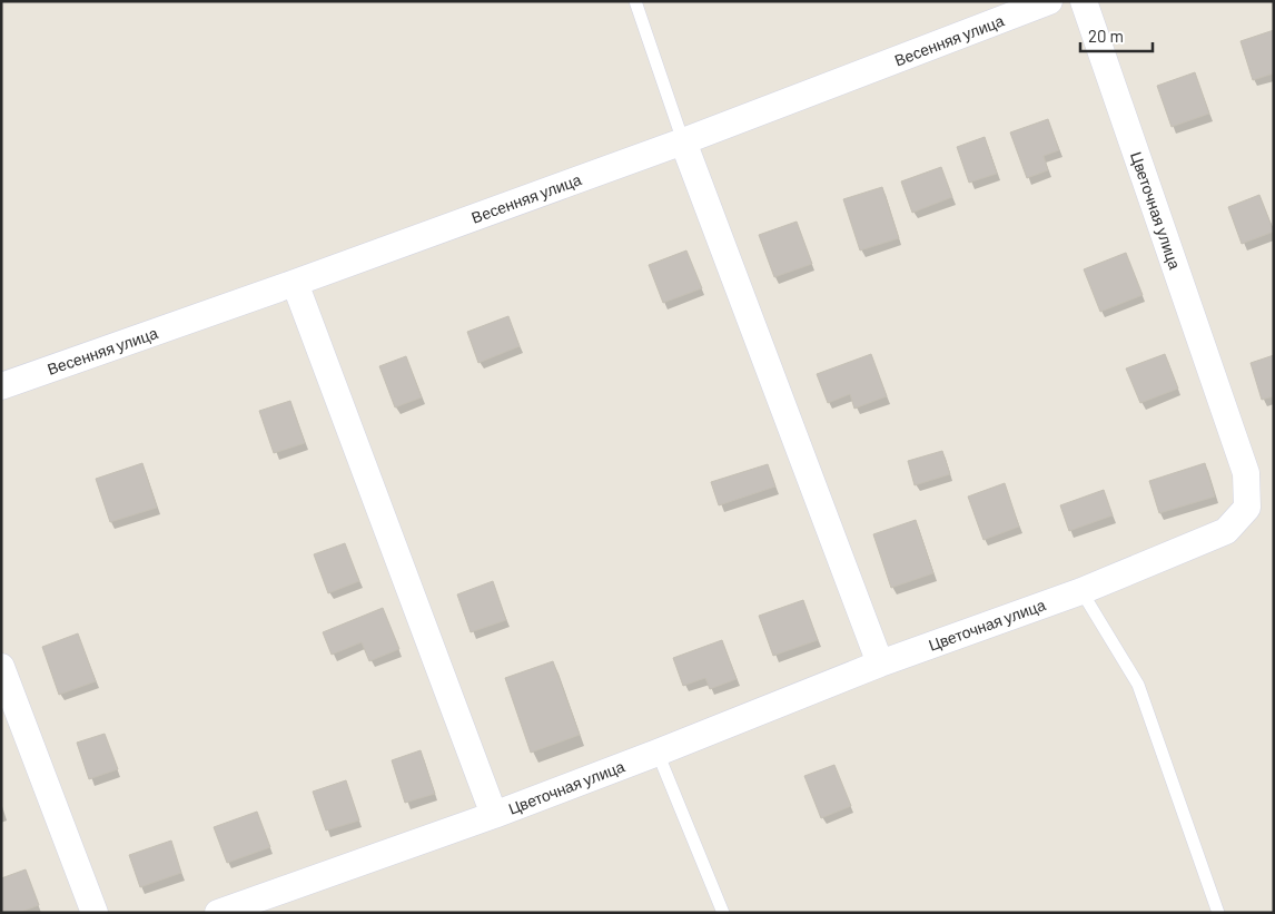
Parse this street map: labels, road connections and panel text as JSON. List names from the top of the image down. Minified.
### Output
{"streets":{"street":["Весенняя улица","Цветочная улица"]},"scale_bar":"20 m"}
